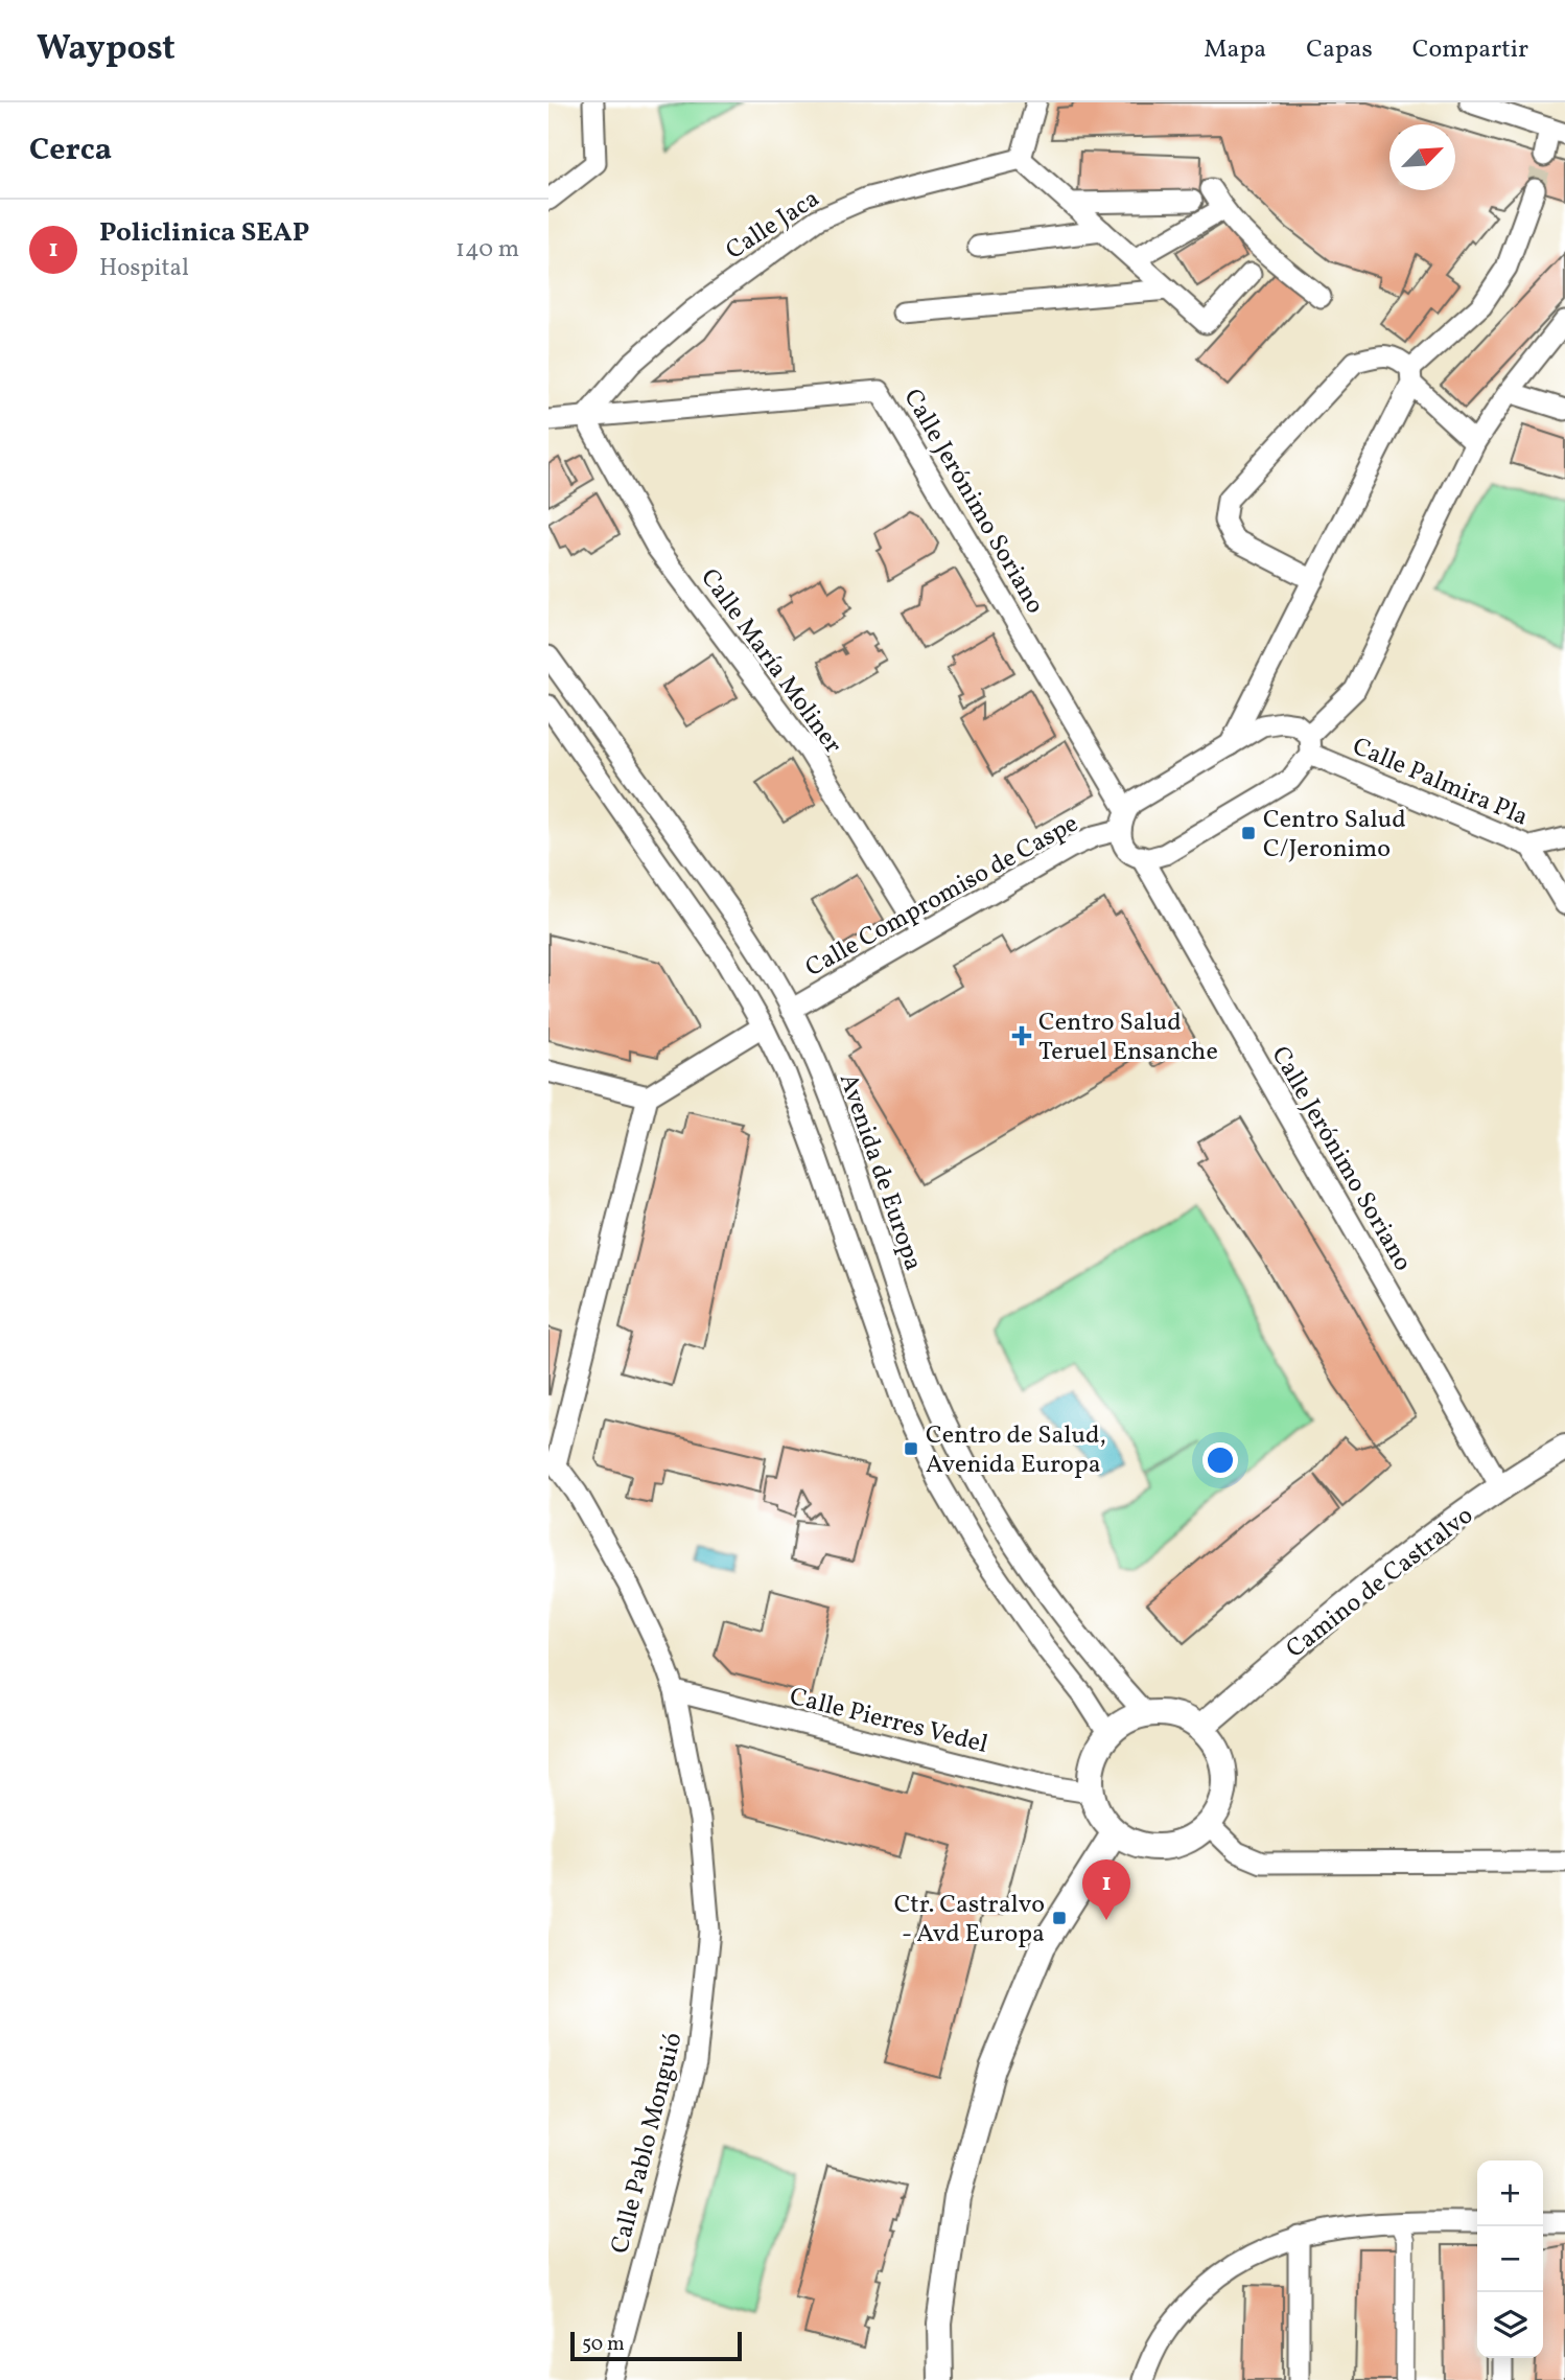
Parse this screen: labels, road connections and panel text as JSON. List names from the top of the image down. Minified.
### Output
{"streets":{"street":["Calle Jaca","Calle Jerónimo Soriano","Calle María Moliner","Calle Palmira Pla","Calle Compromiso de Caspe","Avenida de Europa","Camino de Castralvo","Calle Pierres Vedel","Calle Pablo Monguió"]},"crossings":[["Calle Jaca","Calle Jerónimo Soriano"],["Calle Jaca","Calle María Moliner"],["Calle Jerónimo Soriano","Calle María Moliner"],["Calle Jerónimo Soriano","Calle Palmira Pla"],["Calle Jerónimo Soriano","Calle Compromiso de Caspe"],["Calle Jerónimo Soriano","Camino de Castralvo"],["Calle María Moliner","Calle Compromiso de Caspe"],["Calle Compromiso de Caspe","Avenida de Europa"],["Avenida de Europa","Camino de Castralvo"],["Avenida de Europa","Calle Pierres Vedel"],["Camino de Castralvo","Calle Pierres Vedel"],["Calle Pierres Vedel","Calle Pablo Monguió"]],"places":{"transit":["Centro Salud C/Jeronimo","Centro de Salud, Avenida Europa","Ctr. Castralvo - Avd Europa"],"health":["Centro Salud Teruel Ensanche"]},"scale_bar":"50 m","north":"top right","page":{"header":"Waypost","nav":["Mapa","Capas","Compartir"],"heading":"Cerca","list":[{"mark":"1","name":"Policlinica SEAP","note":"Hospital","value":"140 m"}],"pins":"1","map_buttons":["+","−"],"scale":"50 m"}}
